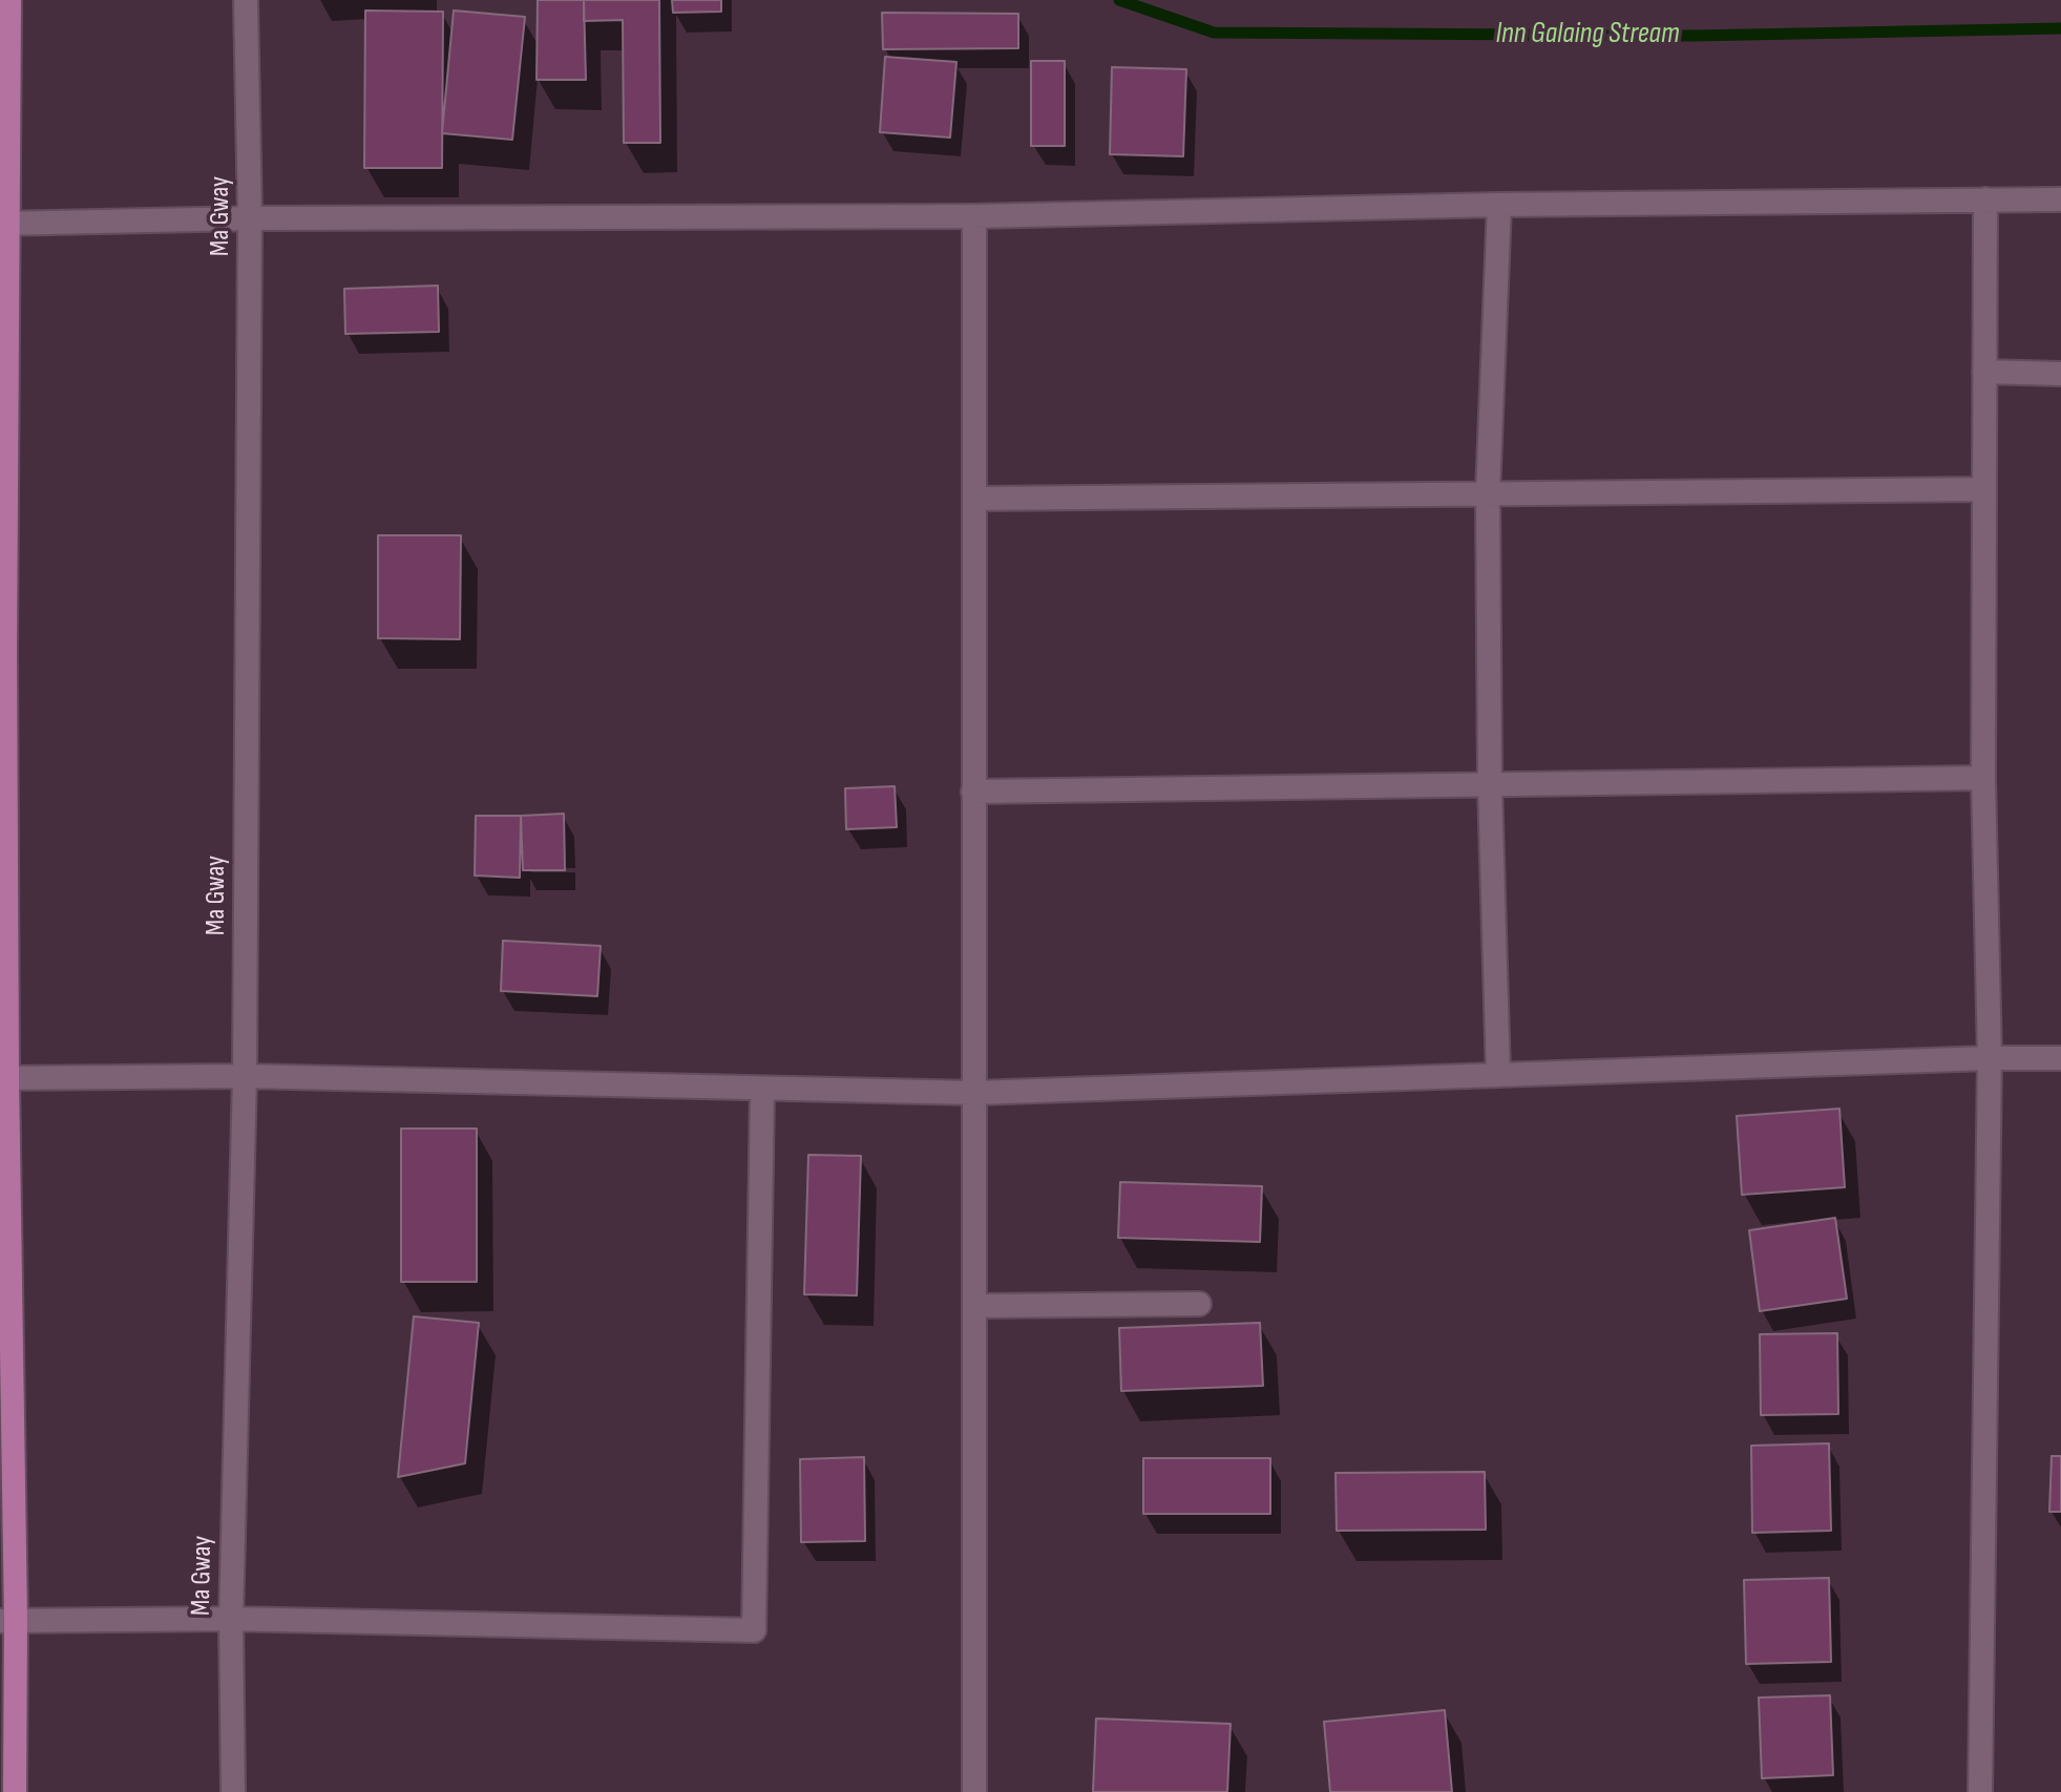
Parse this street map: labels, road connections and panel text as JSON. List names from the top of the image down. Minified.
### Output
{"streets":{"street":["Ma Gway"]},"water":["Inn Galaing Stream"]}
